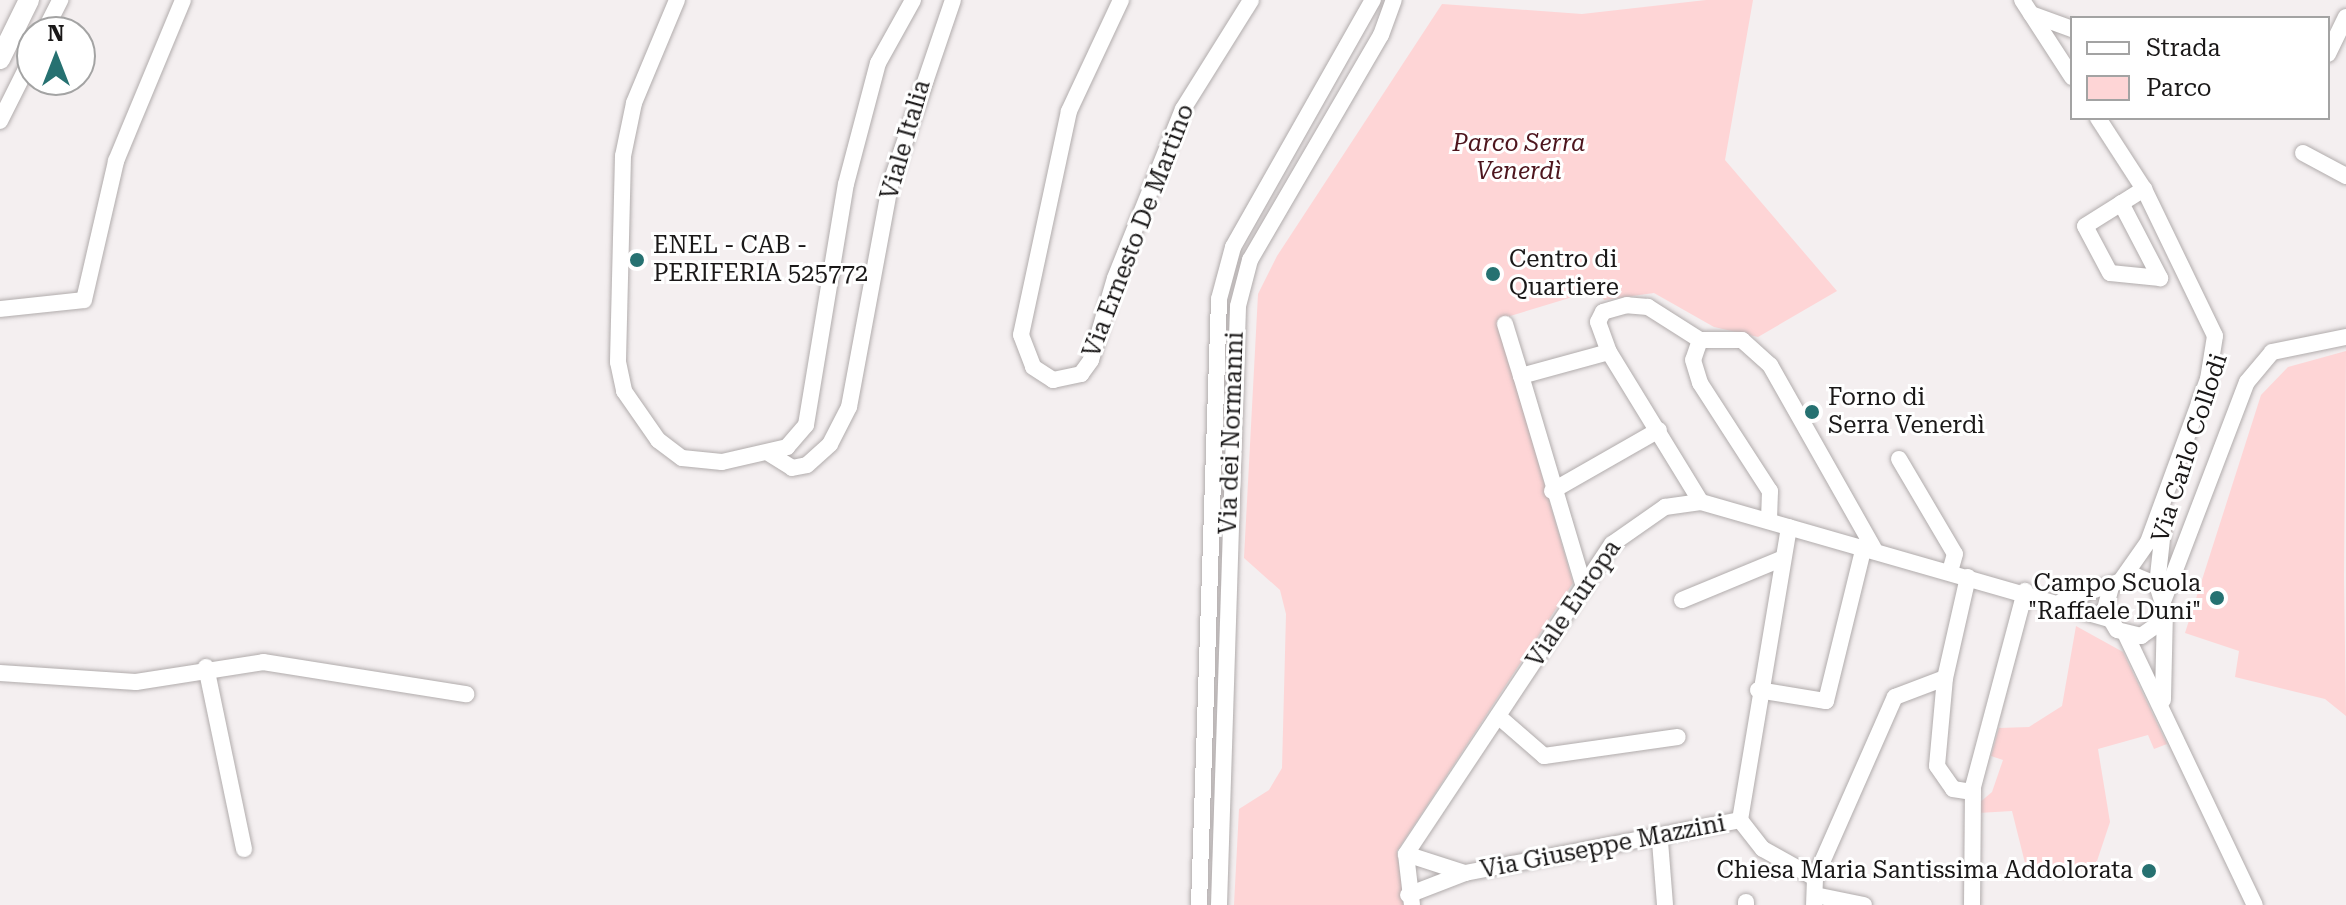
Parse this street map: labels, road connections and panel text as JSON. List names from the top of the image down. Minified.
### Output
{"streets":{"street":["Viale Italia","Via Ernesto De Martino","Via dei Normanni","Via Carlo Collodi","Viale Europa","Via Giuseppe Mazzini"]},"crossings":[["Via Carlo Collodi","Viale Europa"]],"parks":["Parco Serra Venerdì"],"places":["ENEL - CAB - PERIFERIA 525772","Centro di Quartiere","Forno di Serra Venerdì","Campo Scuola \"Raffaele Duni\"","Chiesa Maria Santissima Addolorata"],"legend":["Strada","Parco"],"north":"top"}
